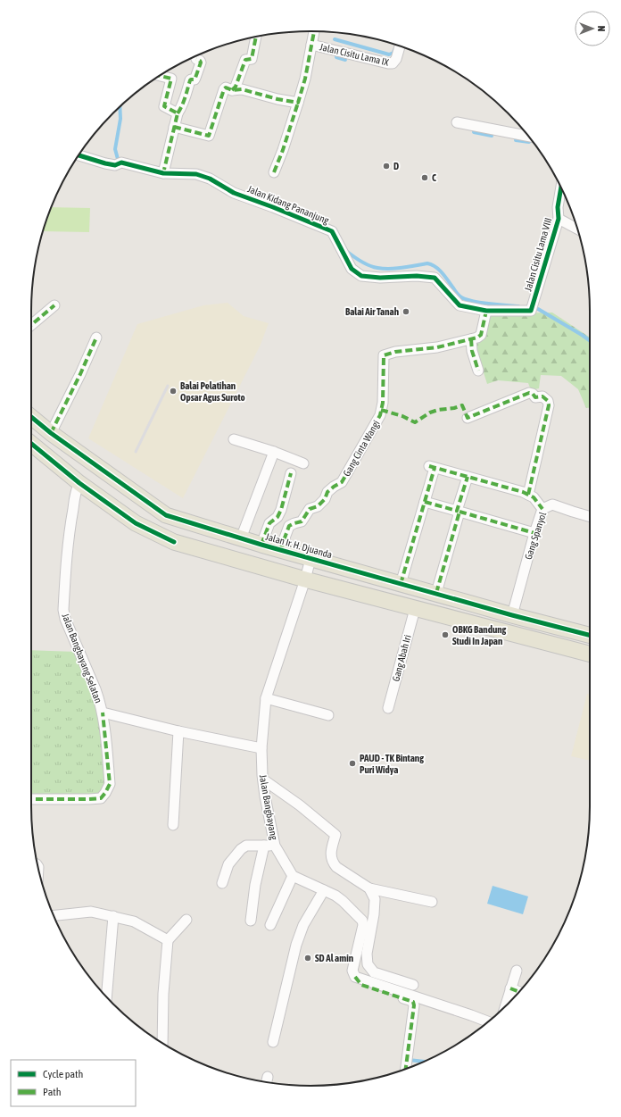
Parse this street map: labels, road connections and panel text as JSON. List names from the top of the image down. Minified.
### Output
{"streets":{"main road":["Jalan Ir. H. Djuanda"],"street":["Jalan Cisitu Lama IX","Jalan Kidang Pananjung","Jalan Cisitu Lama VIII","Gang Cinta Wangi","Gang Spanyol","Jalan Bangbayang Selatan","Gang Abah Iri","Jalan Bangbayang"]},"crossings":[["Jalan Kidang Pananjung","Jalan Cisitu Lama VIII"],["Gang Cinta Wangi","Jalan Ir. H. Djuanda"],["Gang Spanyol","Jalan Ir. H. Djuanda"],["Jalan Ir. H. Djuanda","Jalan Bangbayang"]],"places":["D","C","Balai Air Tanah","Balai Pelatihan Opsar Agus Suroto","OBKG Bandung Studi In Japan","PAUD - TK Bintang Puri Widya","SD Al amin"],"legend":["Cycle path","Path"],"north":"right"}
